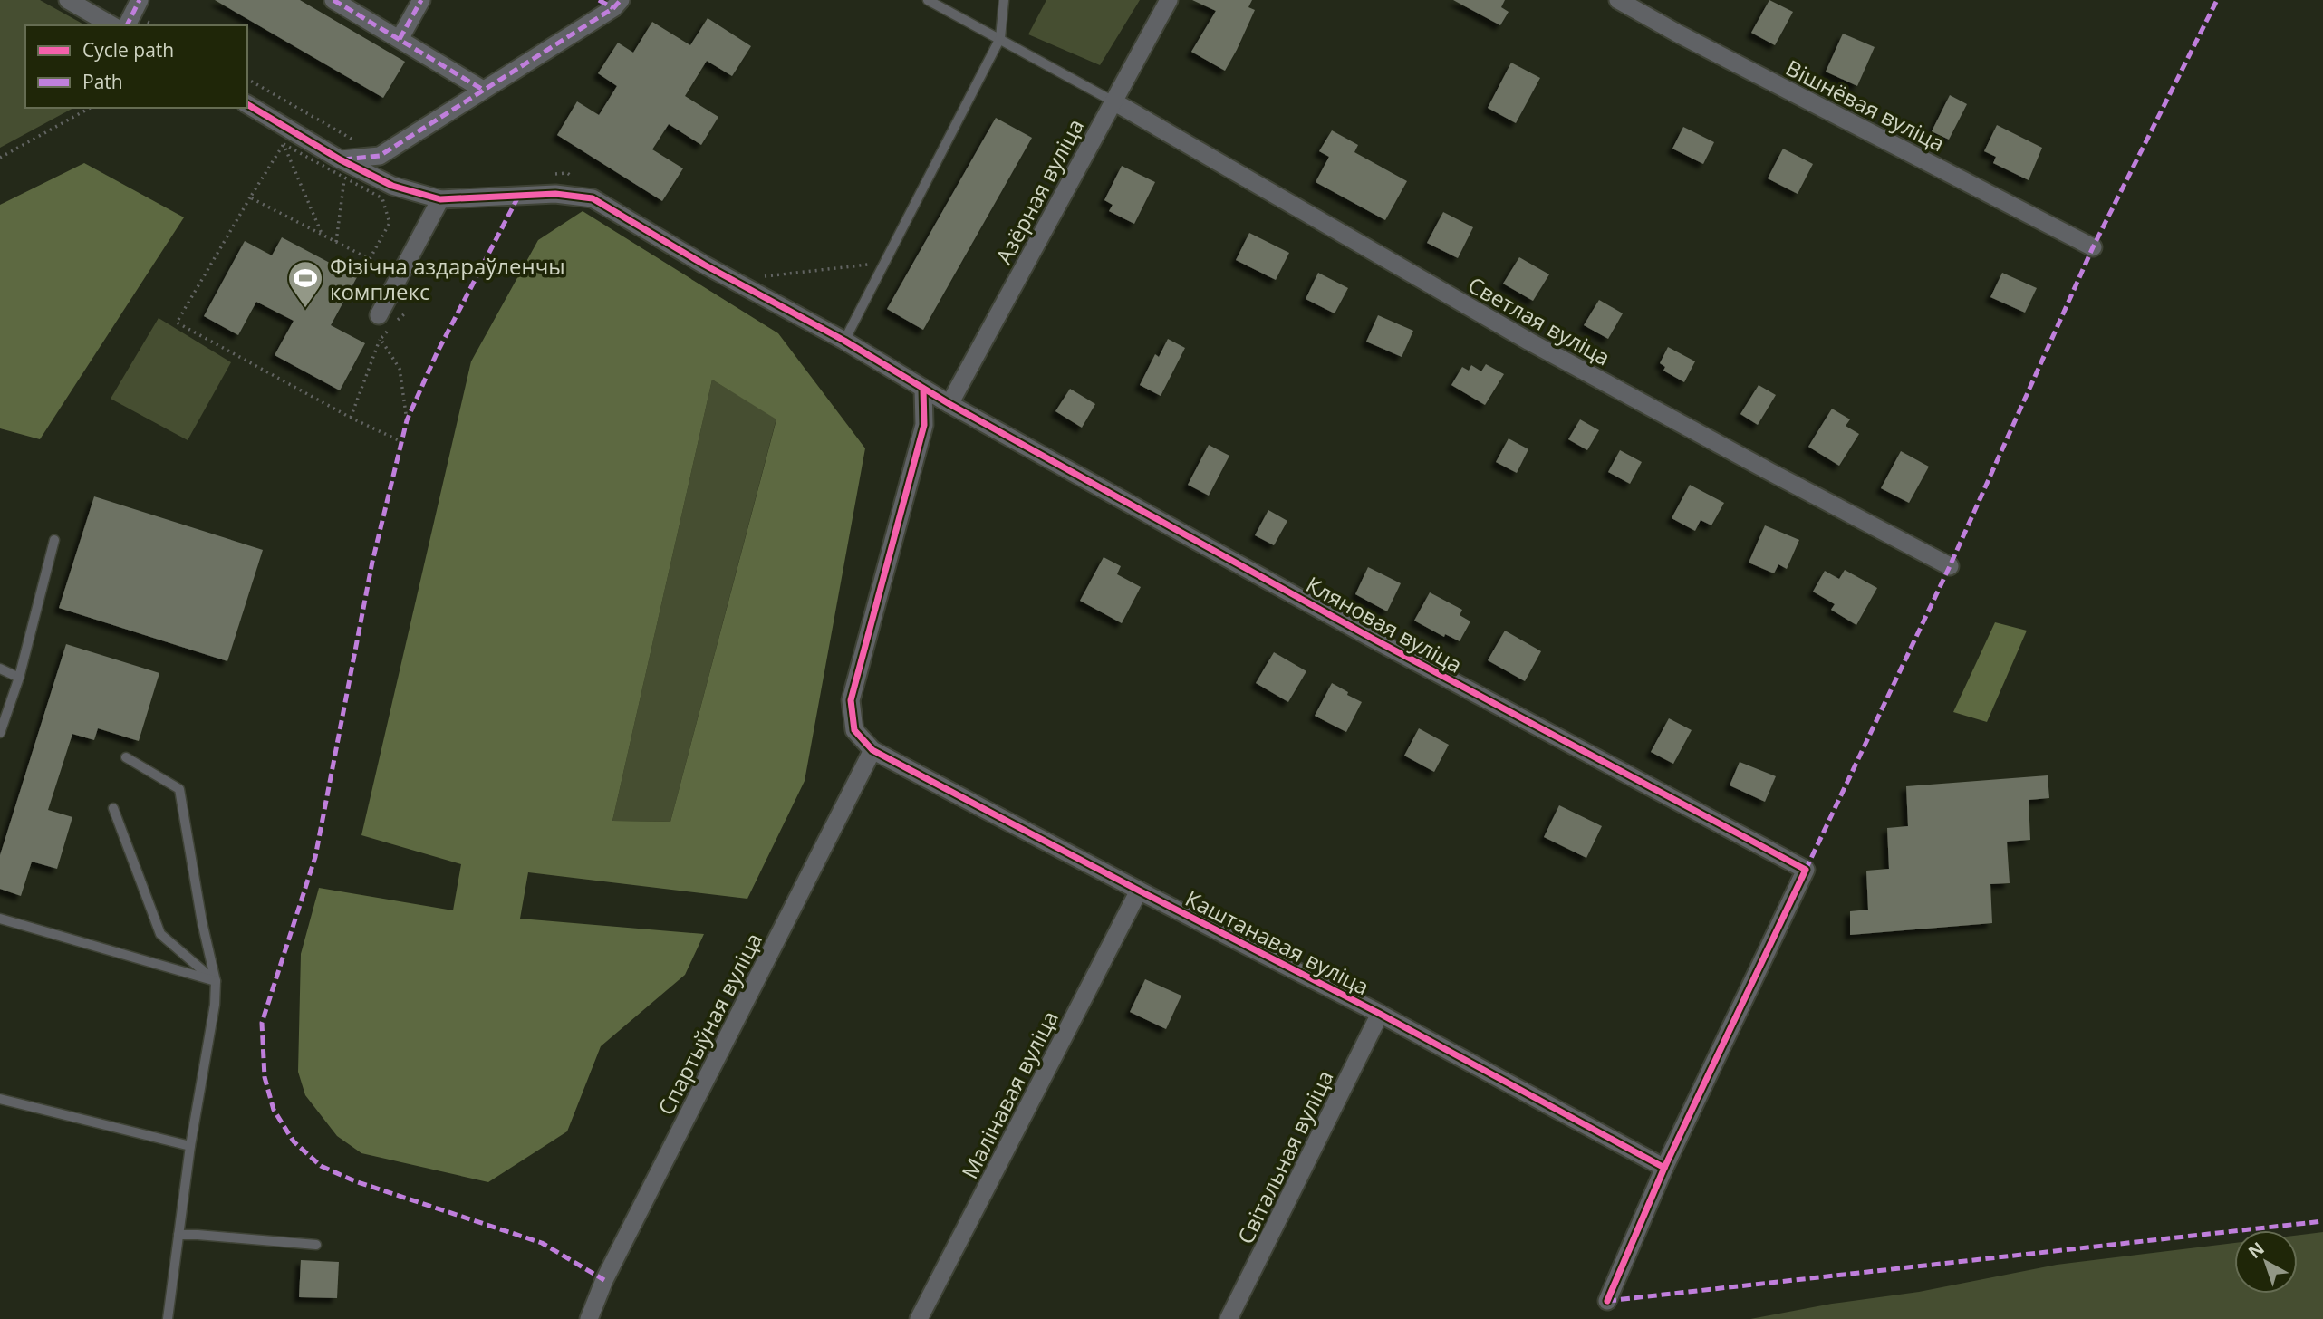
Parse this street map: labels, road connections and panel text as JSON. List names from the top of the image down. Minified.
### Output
{"streets":{"street":["Вішнёвая вуліца","Азёрная вуліца","Светлая вуліца","Кляновая вуліца","Каштанавая вуліца","Спартыўная вуліца","Малінавая вуліца","Світальная вуліца"]},"crossings":[["Азёрная вуліца","Светлая вуліца"],["Азёрная вуліца","Кляновая вуліца"],["Кляновая вуліца","Каштанавая вуліца"],["Каштанавая вуліца","Спартыўная вуліца"],["Каштанавая вуліца","Малінавая вуліца"],["Каштанавая вуліца","Світальная вуліца"]],"places":{"sports":["Фізічна аздараўленчы комплекс"]},"legend":["Cycle path","Path"],"north":"top left"}
